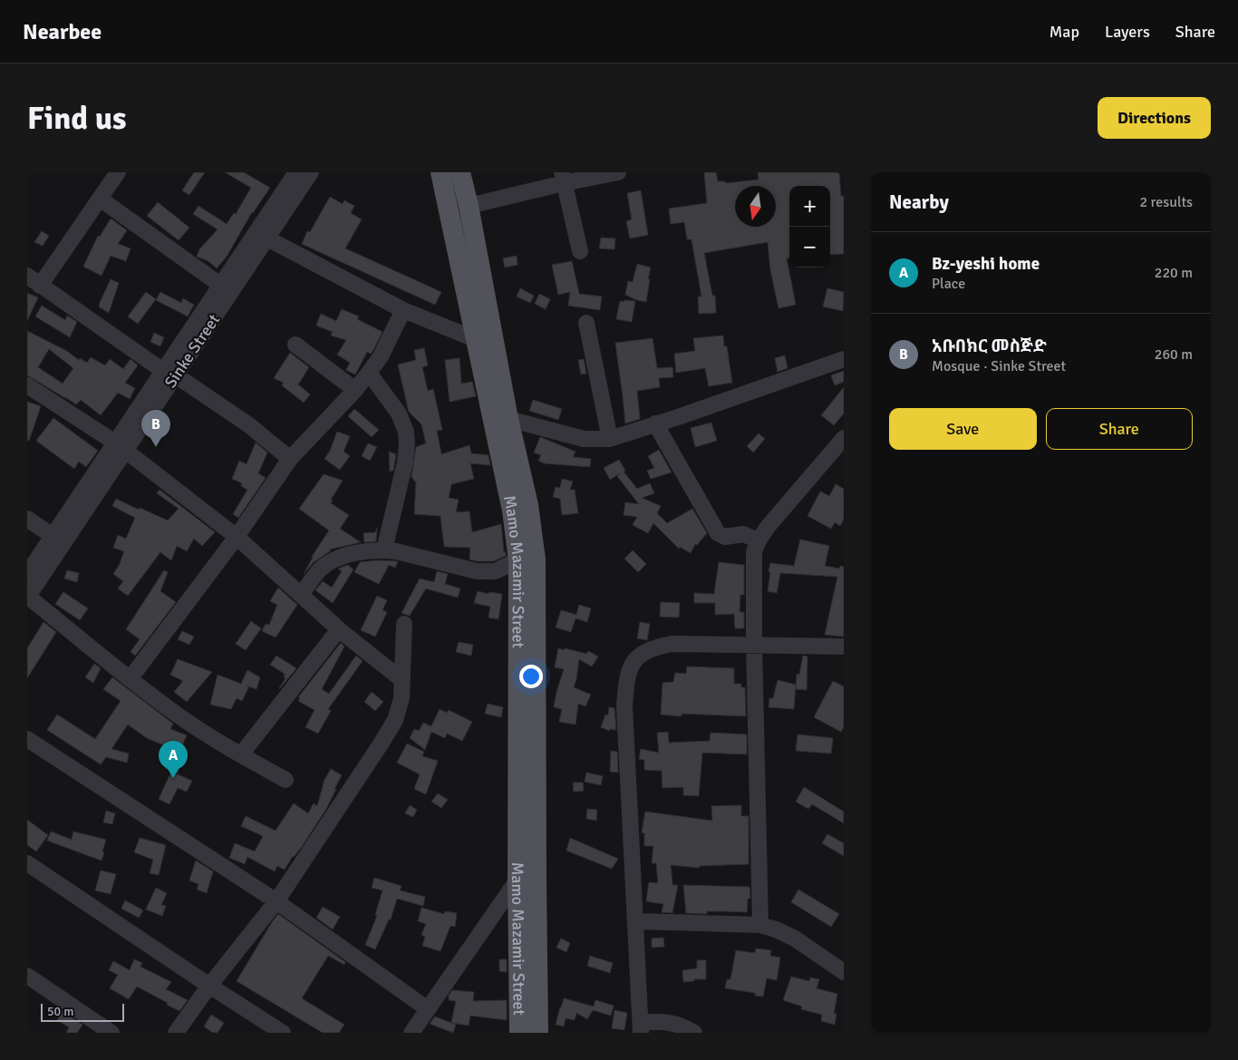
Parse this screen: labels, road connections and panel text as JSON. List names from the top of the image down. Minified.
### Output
{"streets":{"main road":["Mamo Mazamir Street"],"street":["Sinke Street"]},"scale_bar":"50 m","north":"bottom","page":{"header":"Nearbee","nav":["Map","Layers","Share"],"buttons":["Directions",["Save","Share"]],"title":"Find us","heading":["Nearby","2 results"],"map_buttons":["+","−"],"list":[{"mark":"A","name":"Bz-yeshi home","note":"Place","value":"220 m"},{"mark":"B","name":"አቡበክር መስጅድ","note":"Mosque · Sinke Street","value":"260 m"}],"pins":["B","A"],"scale":"50 m"}}
